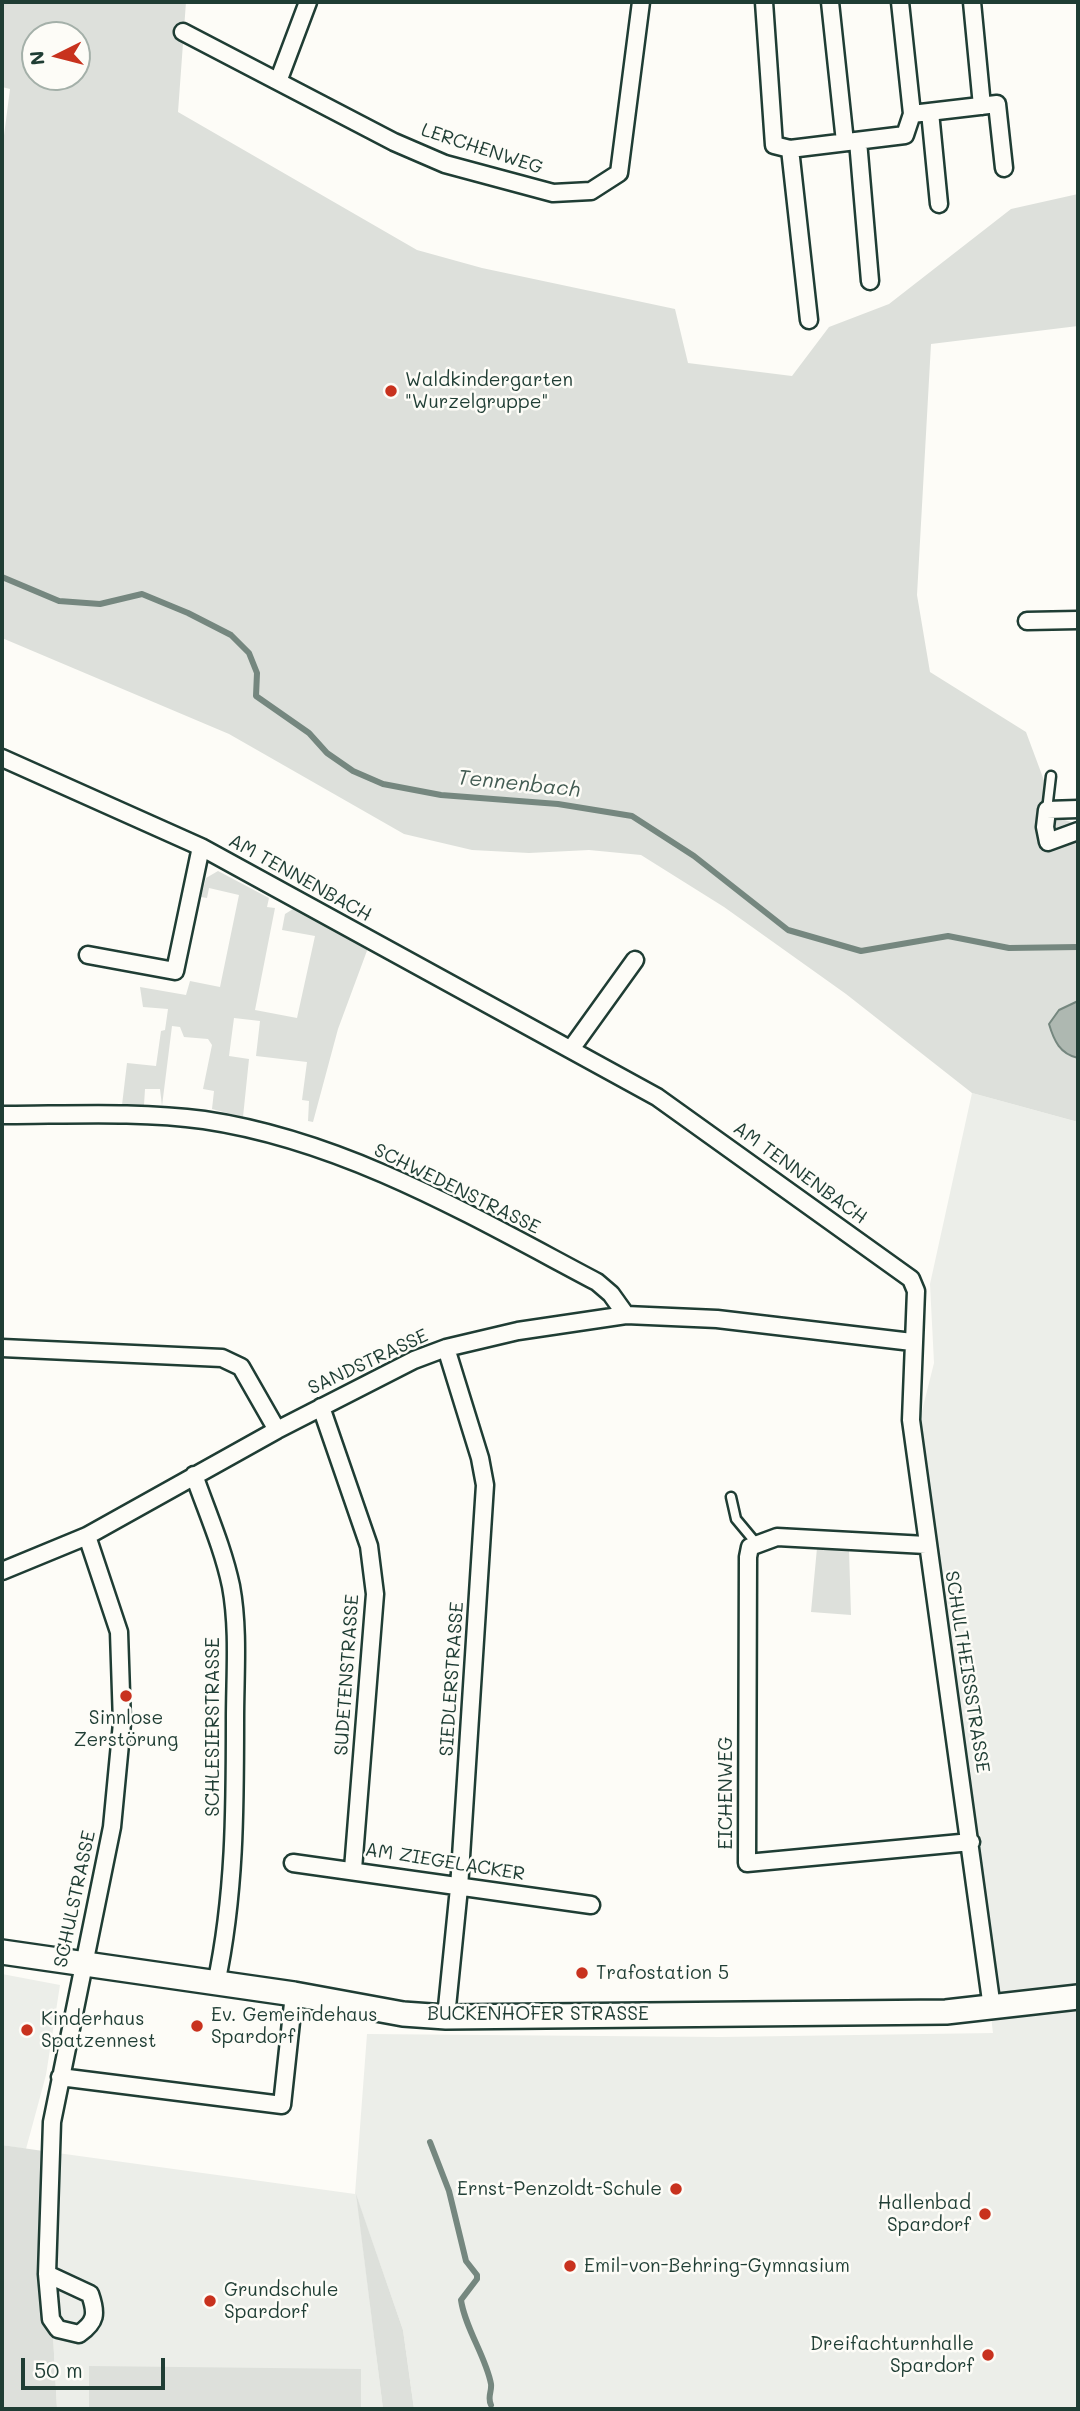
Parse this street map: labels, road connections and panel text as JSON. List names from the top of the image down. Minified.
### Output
{"streets":{"street":["LERCHENWEG","AM TENNENBACH","SCHWEDENSTRASSE","SANDSTRASSE","SCHULTHEISSSTRASSE","SUDETENSTRASSE","SIEDLERSTRASSE","SCHLESIERSTRASSE","EICHENWEG","AM ZIEGELACKER","SCHULSTRASSE","BUCKENHOFER STRASSE"]},"crossings":[["AM TENNENBACH","SANDSTRASSE"],["AM TENNENBACH","SCHULTHEISSSTRASSE"],["SCHWEDENSTRASSE","SANDSTRASSE"],["SANDSTRASSE","SCHULTHEISSSTRASSE"],["SANDSTRASSE","SUDETENSTRASSE"],["SANDSTRASSE","SIEDLERSTRASSE"],["SANDSTRASSE","SCHLESIERSTRASSE"],["SANDSTRASSE","SCHULSTRASSE"],["SCHULTHEISSSTRASSE","EICHENWEG"],["SCHULTHEISSSTRASSE","BUCKENHOFER STRASSE"],["SUDETENSTRASSE","AM ZIEGELACKER"],["SIEDLERSTRASSE","AM ZIEGELACKER"],["SIEDLERSTRASSE","BUCKENHOFER STRASSE"],["SCHLESIERSTRASSE","BUCKENHOFER STRASSE"],["SCHULSTRASSE","BUCKENHOFER STRASSE"]],"water":["Tennenbach"],"places":["Waldkindergarten \"Wurzelgruppe\"","Sinnlose Zerstörung","Trafostation 5","Ev. Gemeindehaus Spardorf","Kinderhaus Spatzennest","Ernst-Penzoldt-Schule","Hallenbad Spardorf","Emil-von-Behring-Gymnasium","Grundschule Spardorf","Dreifachturnhalle Spardorf"],"scale_bar":"50 m","north":"left"}
